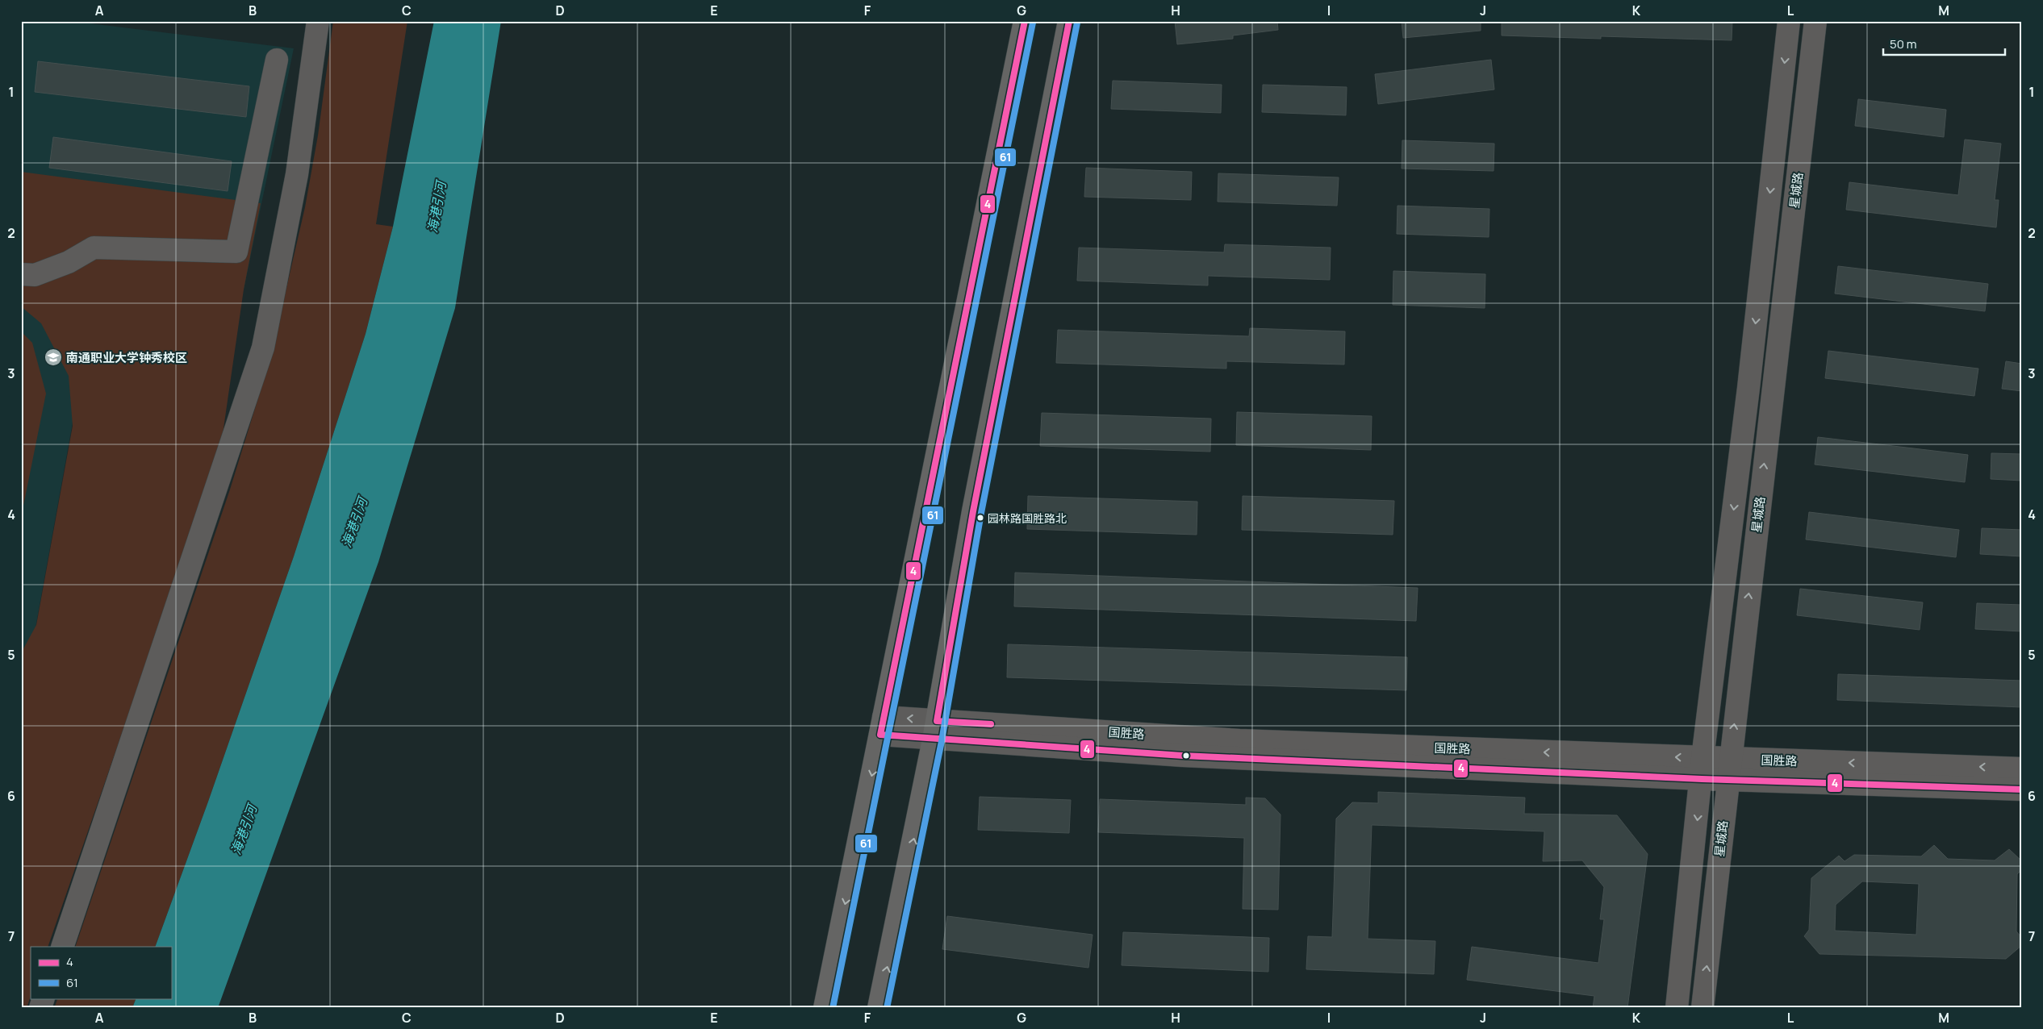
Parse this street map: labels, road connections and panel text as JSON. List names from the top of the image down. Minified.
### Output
{"streets":{"street":["星城路","国胜路"]},"crossings":[["星城路","国胜路"]],"water":["海港引河"],"places":{"school or university":["南通职业大学钟秀校区"],"other":["园林路国胜路北"]},"lines":["transit line 4","transit line 61"],"legend":["4","61"],"scale_bar":"50 m","grid":{"columns":["A","B","C","D","E","F","G","H","I","J","K","L","M"],"rows":["1","2","3","4","5","6","7"]}}
